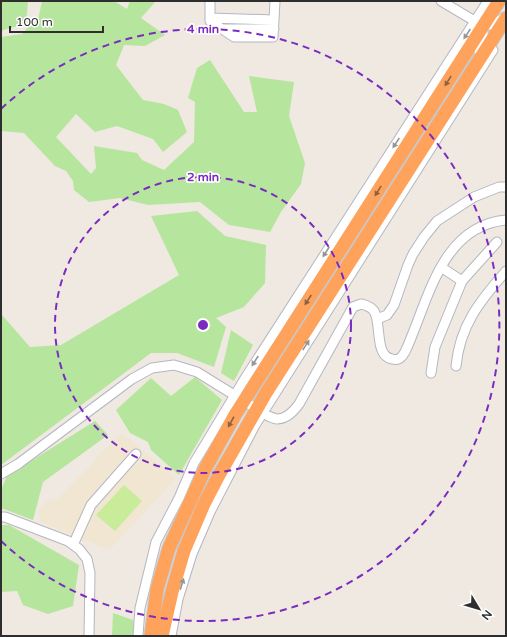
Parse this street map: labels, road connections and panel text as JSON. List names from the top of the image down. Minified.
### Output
{"scale_bar":"100 m","north":"bottom right","rings":["4 min","2 min"]}
